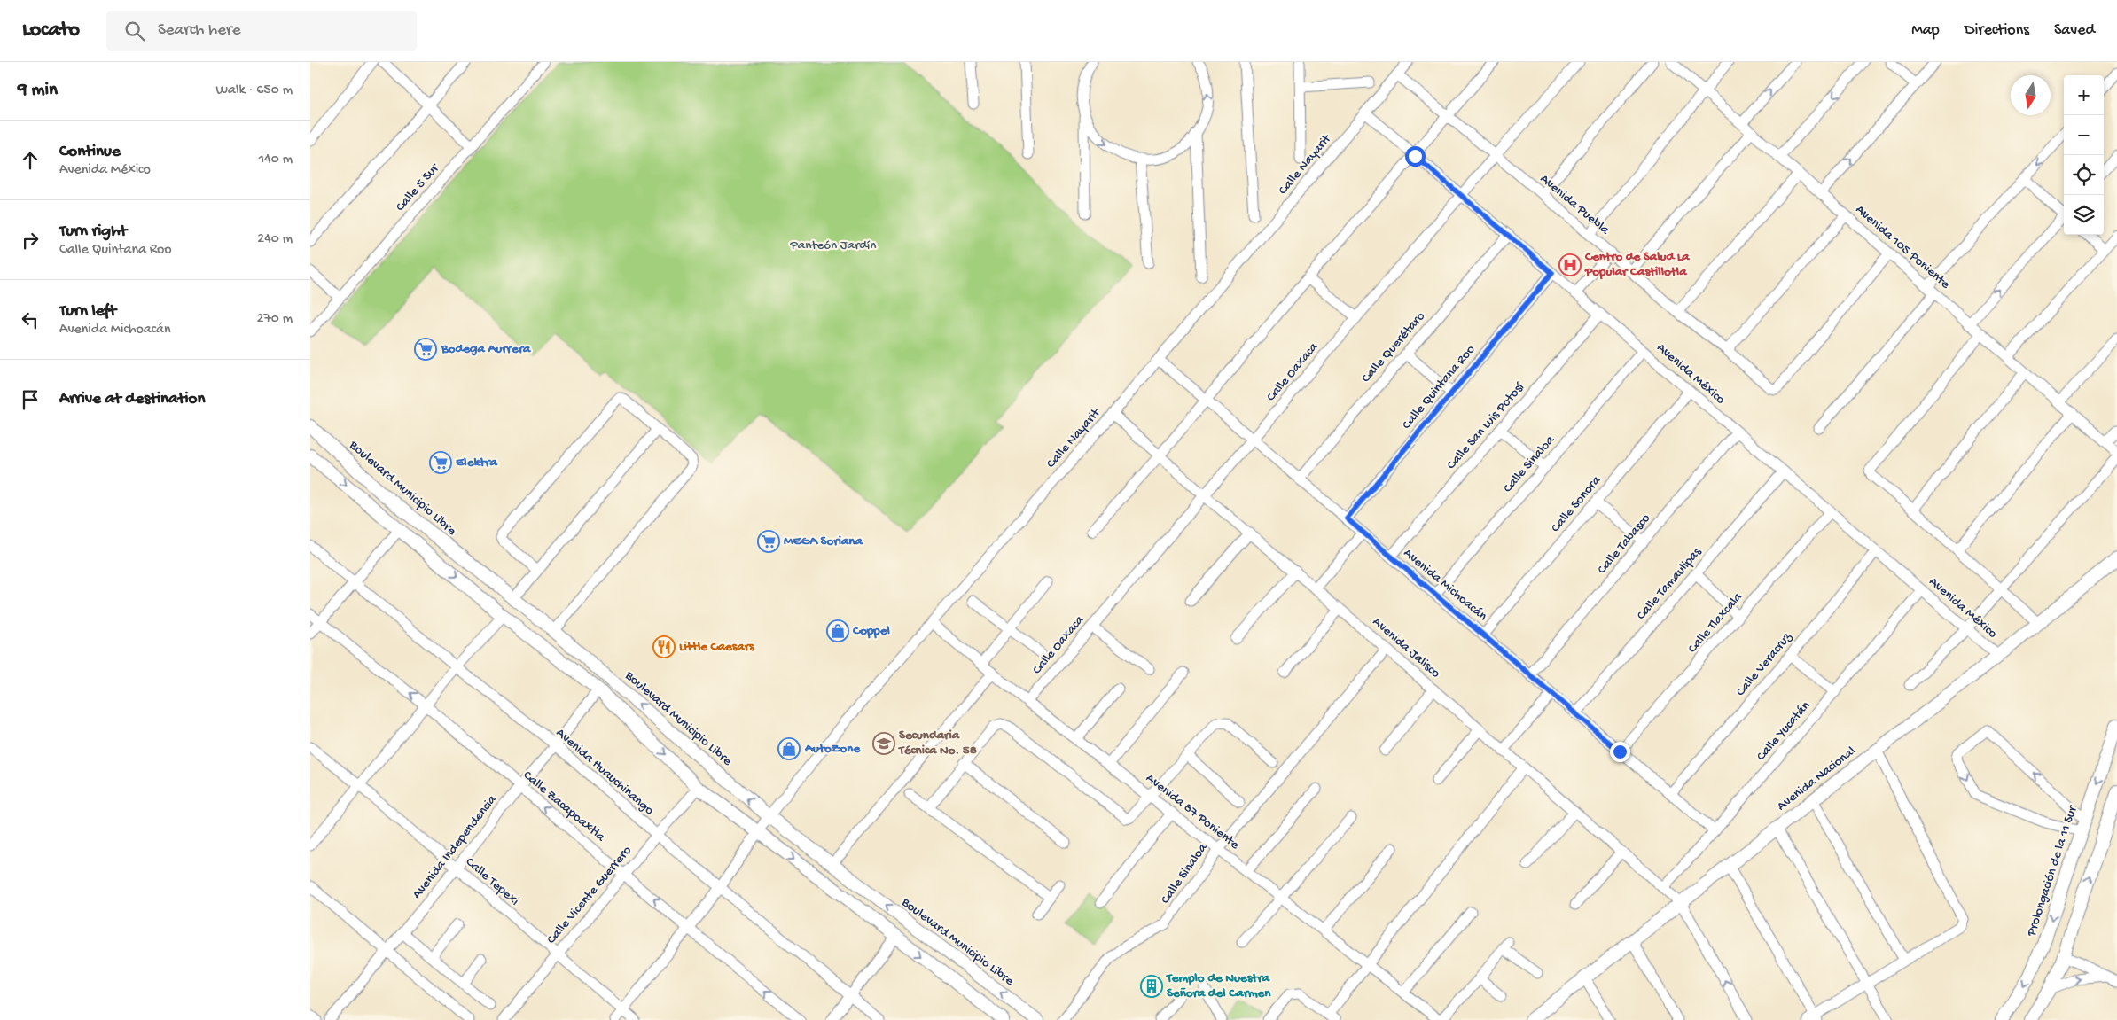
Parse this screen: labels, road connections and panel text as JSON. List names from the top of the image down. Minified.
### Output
{"streets":{"main road":["Boulevard Municipio Libre","Avenida Nacional","Prolongación de la 11 Sur"],"street":["Calle Nayarit","Calle 5 Sur","Avenida Puebla","Avenida 105 Poniente","Calle Querétaro","Calle Oaxaca","Avenida México","Calle Quintana Roo","Calle San Luis Potosí","Calle Sinaloa","Calle Sonora","Calle Tabasco","Calle Tamaulipas","Avenida Michoacán","Calle Tlaxcala","Avenida Jalisco","Calle Veracruz","Calle Yucatán","Avenida Huauchinango","Calle Zacapoaxtla","Avenida 87 Poniente","Avenida Independencia","Calle Tepexi","Calle Vicente Guerrero"]},"crossings":[["Calle Nayarit","Avenida Puebla"],["Calle Nayarit","Avenida México"],["Calle Nayarit","Boulevard Municipio Libre"],["Calle Nayarit","Avenida Michoacán"],["Calle Nayarit","Avenida Jalisco"],["Calle Nayarit","Avenida Huauchinango"],["Calle Nayarit","Calle Zacapoaxtla"],["Calle Nayarit","Avenida 87 Poniente"],["Calle Nayarit","Calle Tepexi"],["Avenida Puebla","Avenida 105 Poniente"],["Avenida Puebla","Calle Oaxaca"],["Calle Querétaro","Avenida México"],["Calle Querétaro","Avenida Michoacán"],["Calle Oaxaca","Avenida México"],["Calle Oaxaca","Avenida Michoacán"],["Calle Oaxaca","Avenida Jalisco"],["Calle Oaxaca","Avenida 87 Poniente"],["Avenida México","Calle Quintana Roo"],["Avenida México","Calle San Luis Potosí"],["Avenida México","Calle Sinaloa"],["Avenida México","Calle Sonora"],["Avenida México","Calle Tabasco"],["Avenida México","Calle Tamaulipas"],["Avenida México","Calle Tlaxcala"],["Avenida México","Calle Veracruz"],["Avenida México","Calle Yucatán"],["Avenida México","Avenida Nacional"],["Calle Quintana Roo","Avenida Michoacán"],["Calle San Luis Potosí","Avenida Michoacán"],["Calle Sinaloa","Avenida Michoacán"],["Calle Sinaloa","Avenida Jalisco"],["Calle Sinaloa","Avenida 87 Poniente"],["Calle Sonora","Avenida Michoacán"],["Calle Tabasco","Avenida Michoacán"],["Calle Tamaulipas","Avenida Michoacán"],["Avenida Michoacán","Calle Tlaxcala"],["Avenida Michoacán","Calle Veracruz"],["Avenida Michoacán","Calle Yucatán"],["Avenida Jalisco","Calle Yucatán"],["Avenida Jalisco","Avenida Nacional"],["Avenida Huauchinango","Avenida Independencia"],["Avenida Huauchinango","Calle Vicente Guerrero"],["Calle Zacapoaxtla","Avenida Independencia"],["Calle Zacapoaxtla","Calle Vicente Guerrero"],["Avenida Independencia","Calle Tepexi"],["Calle Tepexi","Calle Vicente Guerrero"]],"one_way":["Calle Zacapoaxtla"],"parks":["Panteón Jardín"],"places":{"hospital":["Centro de Salud La Popular Castillotla"],"supermarket":["Bodega Aurrera","Elektra","MEGA Soriana"],"shop":["Coppel","AutoZone"],"restaurant":["Little Caesars"],"school or university":["Secundaria Técnica No. 58"],"building":["Templo de Nuestra Señora del Carmen"]},"north":"bottom","page":{"header":"Locato","search":"Search here","nav":["Map","Directions","Saved"],"heading":["9 min","Walk · 650 m"],"map_buttons":["+","−"],"list":[["Continue","Avenida México","140 m"],["Turn right","Calle Quintana Roo","240 m"],["Turn left","Avenida Michoacán","270 m"],"Arrive at destination"]}}
